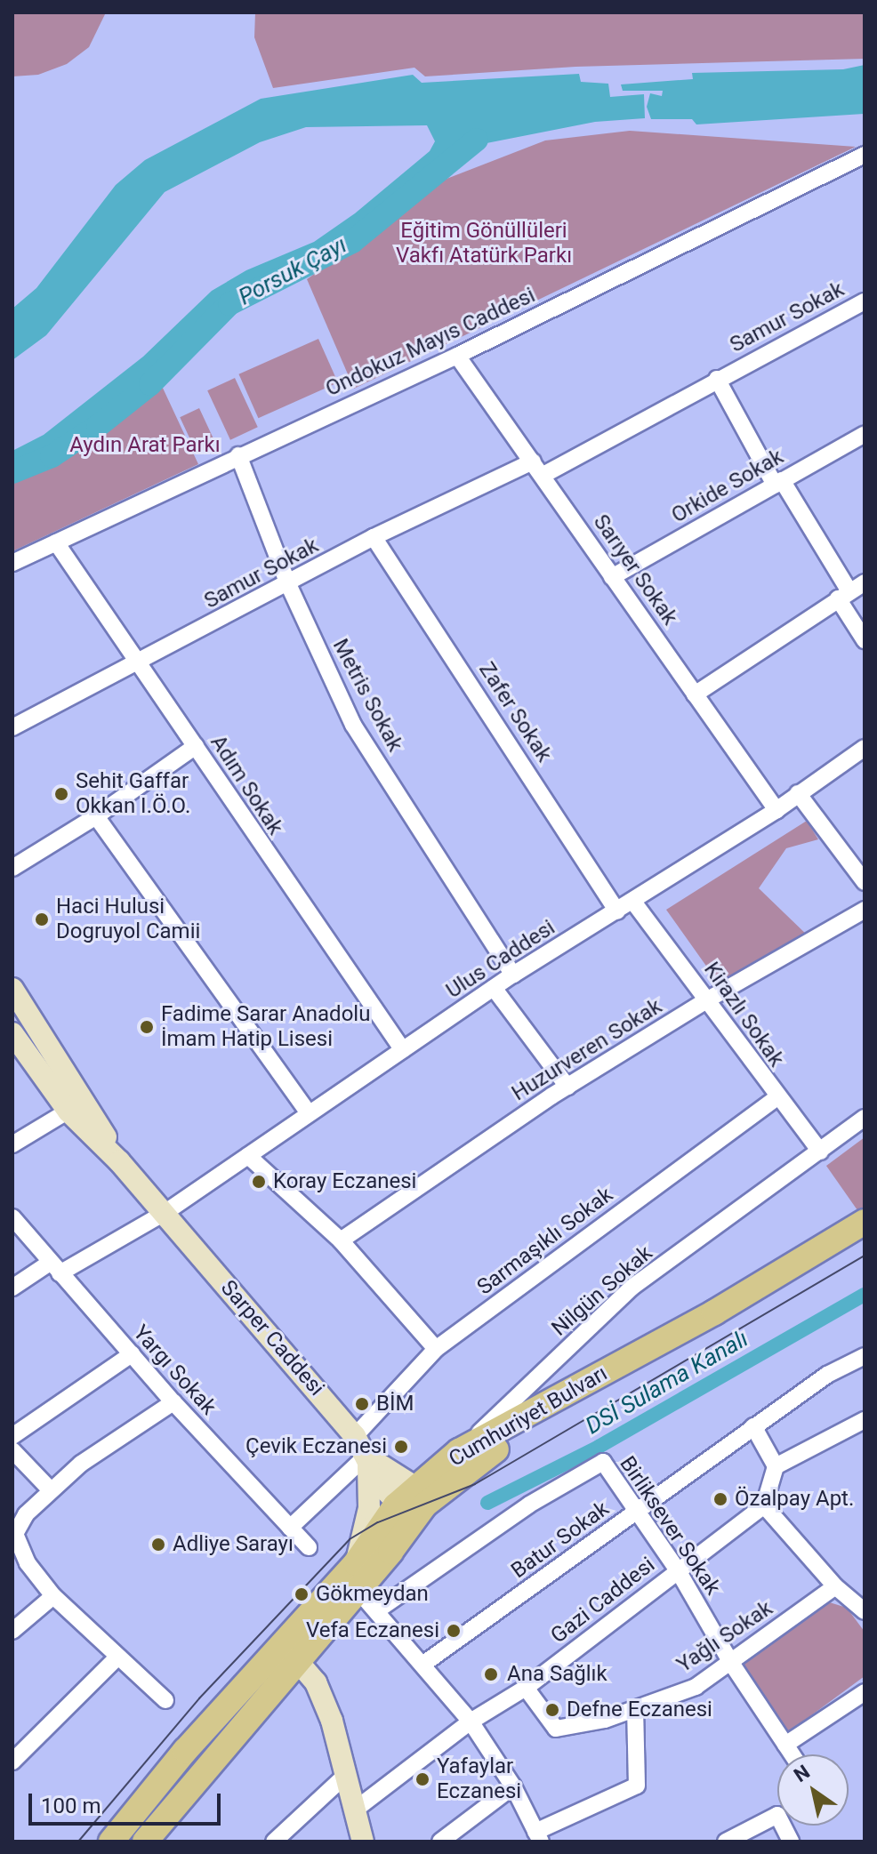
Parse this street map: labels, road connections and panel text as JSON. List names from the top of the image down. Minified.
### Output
{"streets":{"main road":["Sarper Caddesi","Cumhuriyet Bulvarı"],"street":["Samur Sokak","Ondokuz Mayıs Caddesi","Orkide Sokak","Sarıyer Sokak","Metris Sokak","Zafer Sokak","Adım Sokak","Ulus Caddesi","Kirazlı Sokak","Huzurveren Sokak","Sarmaşıklı Sokak","Nilgün Sokak","Yargı Sokak","Birliksever Sokak","Batur Sokak","Gazi Caddesi","Yağlı Sokak"]},"crossings":[["Samur Sokak","Sarıyer Sokak"],["Samur Sokak","Metris Sokak"],["Samur Sokak","Zafer Sokak"],["Samur Sokak","Adım Sokak"],["Ondokuz Mayıs Caddesi","Sarıyer Sokak"],["Ondokuz Mayıs Caddesi","Metris Sokak"],["Ondokuz Mayıs Caddesi","Adım Sokak"],["Orkide Sokak","Sarıyer Sokak"],["Sarıyer Sokak","Ulus Caddesi"],["Metris Sokak","Ulus Caddesi"],["Zafer Sokak","Ulus Caddesi"],["Adım Sokak","Ulus Caddesi"],["Ulus Caddesi","Kirazlı Sokak"],["Ulus Caddesi","Sarper Caddesi"],["Ulus Caddesi","Yargı Sokak"],["Kirazlı Sokak","Huzurveren Sokak"],["Kirazlı Sokak","Sarmaşıklı Sokak"],["Kirazlı Sokak","Nilgün Sokak"],["Sarmaşıklı Sokak","Sarper Caddesi"],["Nilgün Sokak","Cumhuriyet Bulvarı"],["Birliksever Sokak","Batur Sokak"],["Birliksever Sokak","Gazi Caddesi"],["Birliksever Sokak","Yağlı Sokak"],["Gazi Caddesi","Yağlı Sokak"]],"water":["Porsuk Çayı","DSİ Sulama Kanalı"],"parks":["Eğitim Gönüllüleri Vakfı Atatürk Parkı","Aydın Arat Parkı"],"places":["Sehit Gaffar Okkan I.Ö.O.","Haci Hulusi Dogruyol Camii","Fadime Sarar Anadolu İmam Hatip Lisesi","Koray Eczanesi","BİM","Çevik Eczanesi","Özalpay Apt.","Adliye Sarayı","Gökmeydan","Vefa Eczanesi","Ana Sağlık","Defne Eczanesi","Yafaylar Eczanesi"],"scale_bar":"100 m","north":"top left"}
